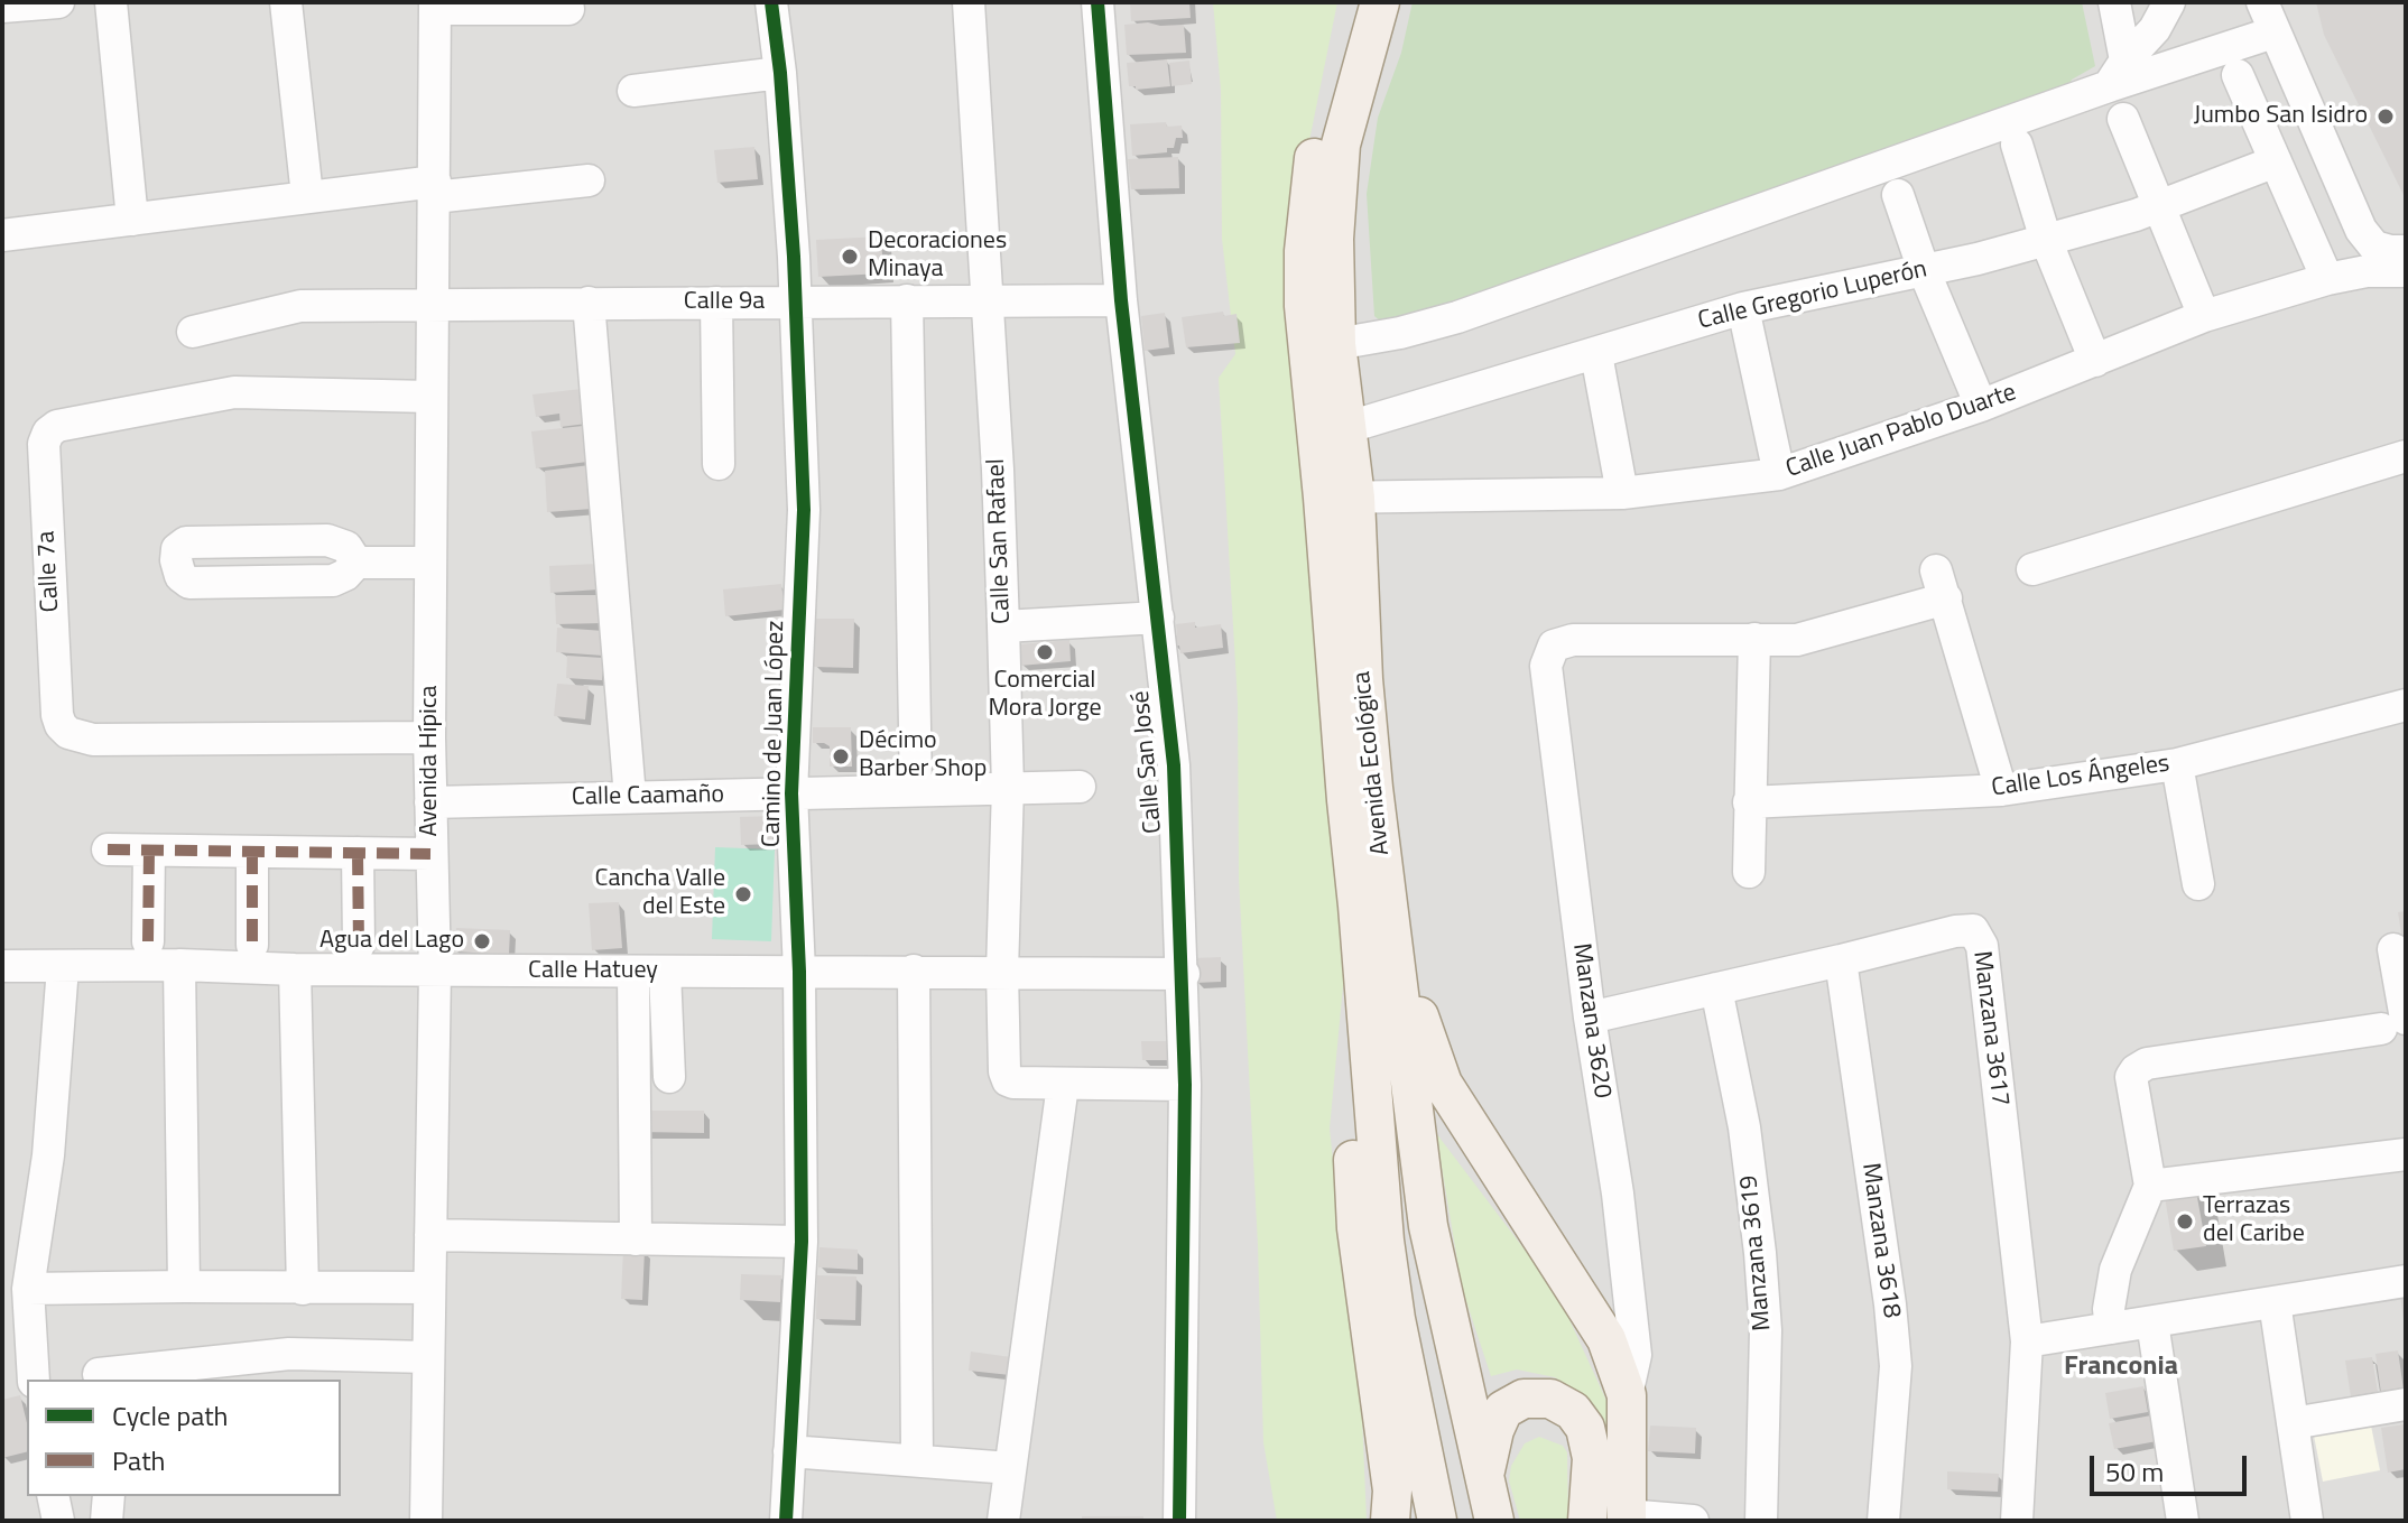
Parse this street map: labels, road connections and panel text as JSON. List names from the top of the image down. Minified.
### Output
{"streets":{"main road":["Avenida Ecológica"],"street":["Calle Gregorio Luperón","Calle 9a","Calle Juan Pablo Duarte","Calle San Rafael","Calle 7a","Camino de Juan López","Avenida Hípica","Calle San José","Calle Los Ángeles","Calle Caamaño","Calle Hatuey","Manzana 3620","Manzana 3617","Manzana 3618","Manzana 3619"]},"crossings":[["Calle Gregorio Luperón","Avenida Ecológica"],["Calle 9a","Calle San Rafael"],["Calle 9a","Camino de Juan López"],["Calle 9a","Avenida Hípica"],["Calle 9a","Calle San José"],["Calle Juan Pablo Duarte","Avenida Ecológica"],["Calle San Rafael","Calle Caamaño"],["Calle San Rafael","Calle Hatuey"],["Calle 7a","Avenida Hípica"],["Camino de Juan López","Calle Caamaño"],["Camino de Juan López","Calle Hatuey"],["Avenida Hípica","Calle Caamaño"],["Avenida Hípica","Calle Hatuey"],["Calle San José","Calle Hatuey"],["Manzana 3620","Manzana 3617"],["Manzana 3617","Manzana 3618"],["Manzana 3617","Manzana 3619"]],"districts":["Franconia"],"places":["Jumbo San Isidro","Decoraciones Minaya","Comercial Mora Jorge","Décimo Barber Shop","Cancha Valle del Este","Agua del Lago","Terrazas del Caribe"],"legend":["Cycle path","Path"],"scale_bar":"50 m"}
